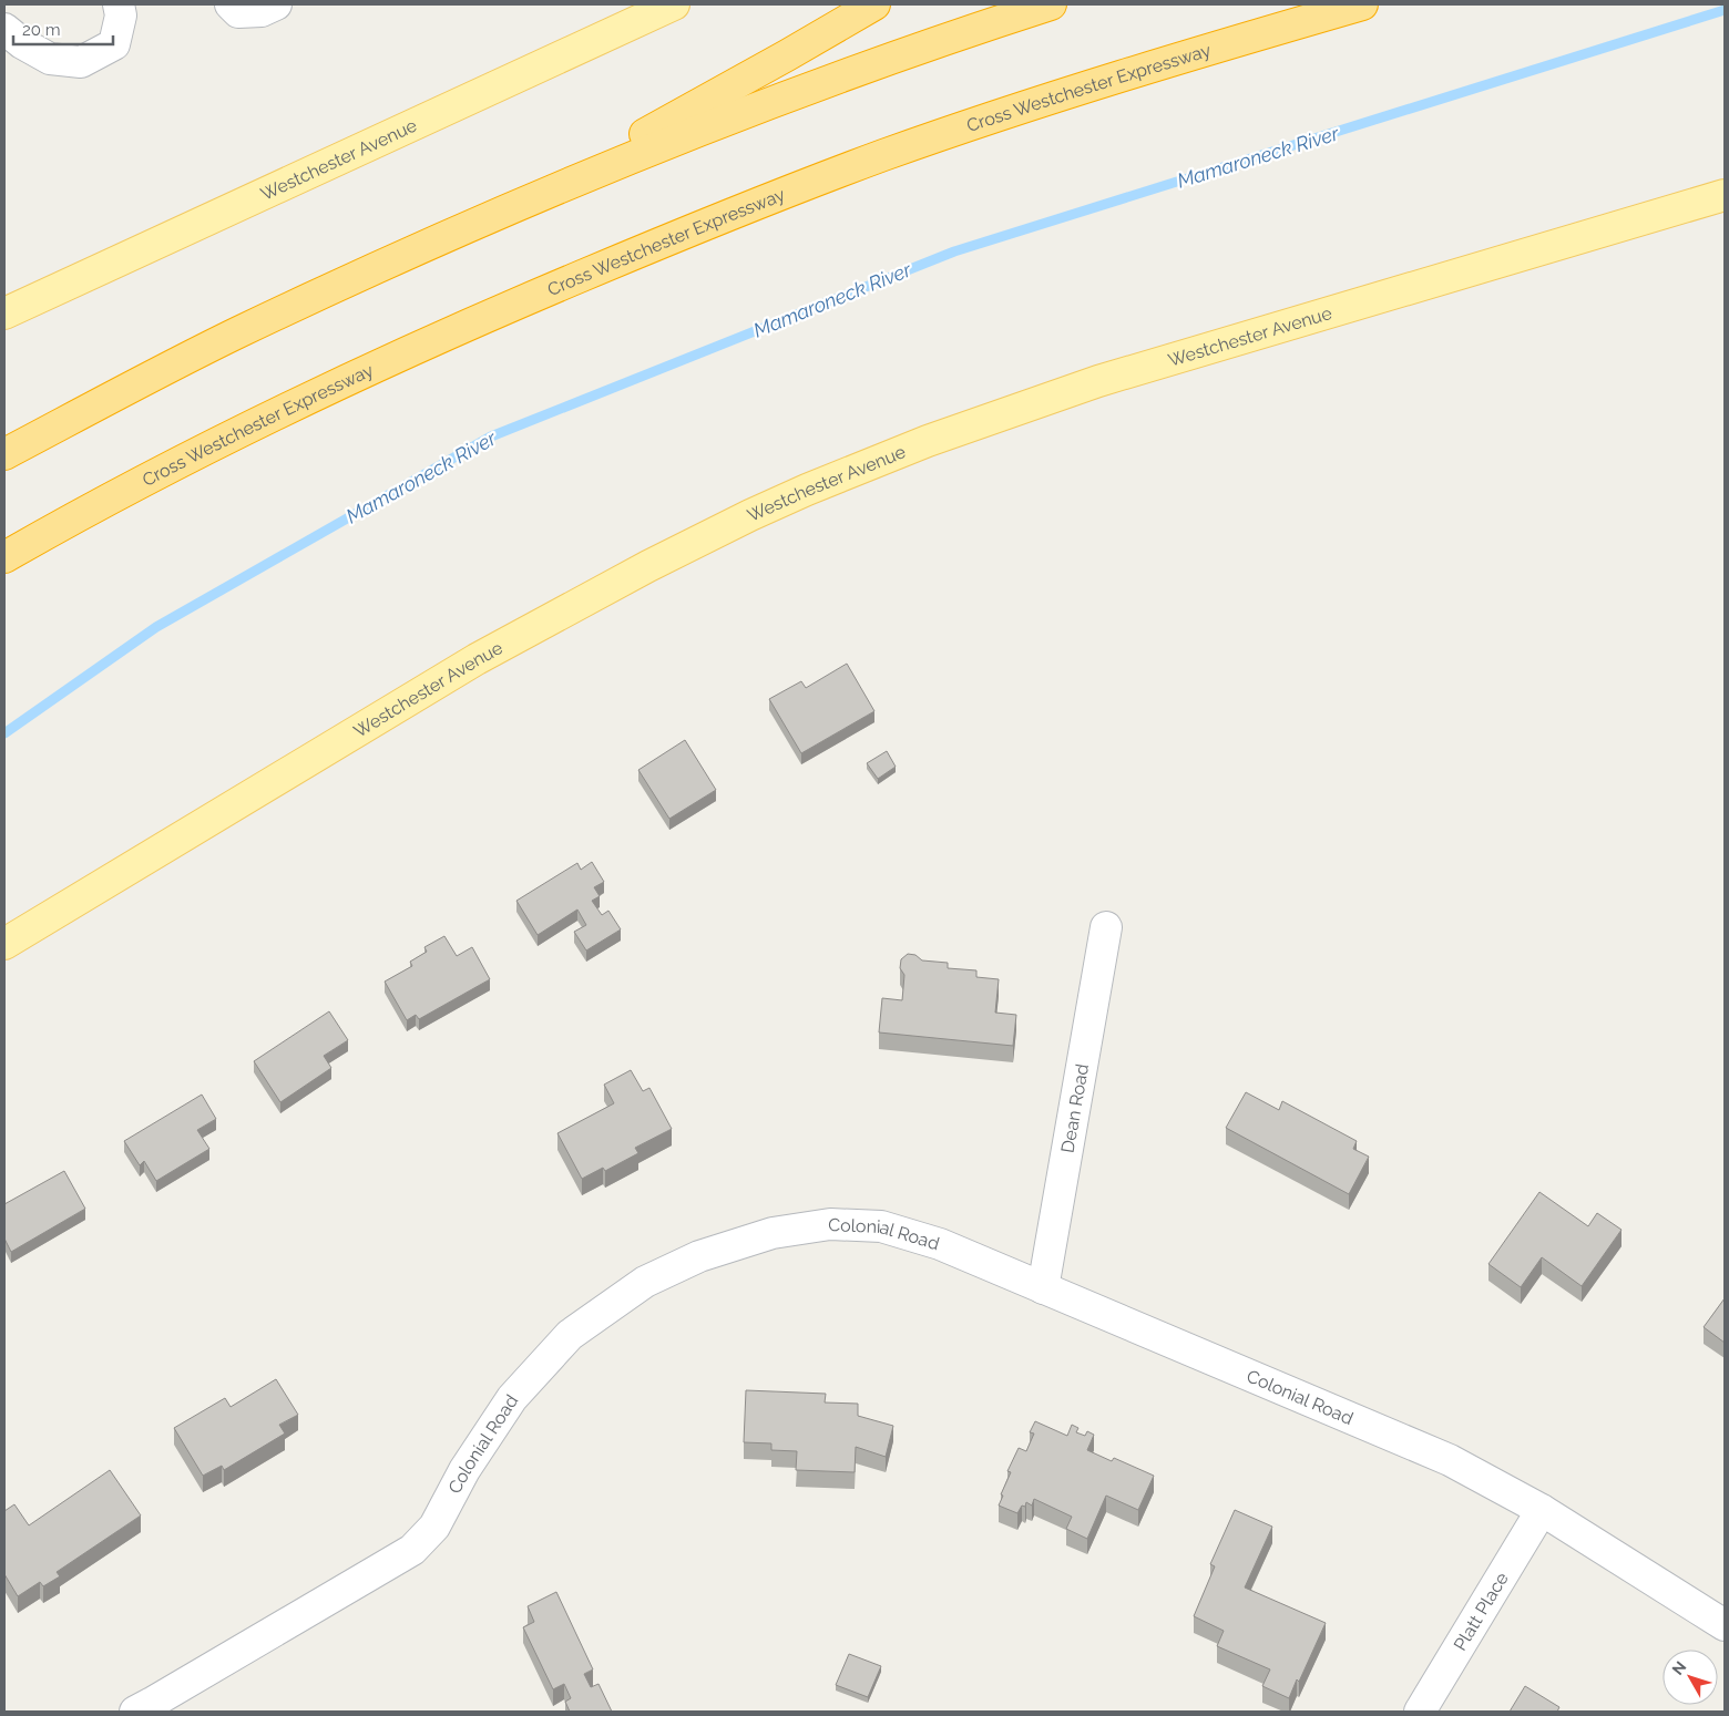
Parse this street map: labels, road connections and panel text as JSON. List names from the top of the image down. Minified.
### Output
{"streets":{"highway":["Cross Westchester Expressway"],"main road":["Westchester Avenue"],"street":["Dean Road","Colonial Road","Platt Place"]},"crossings":[["Dean Road","Colonial Road"],["Colonial Road","Platt Place"]],"water":["Mamaroneck River"],"scale_bar":"20 m","north":"top left"}
